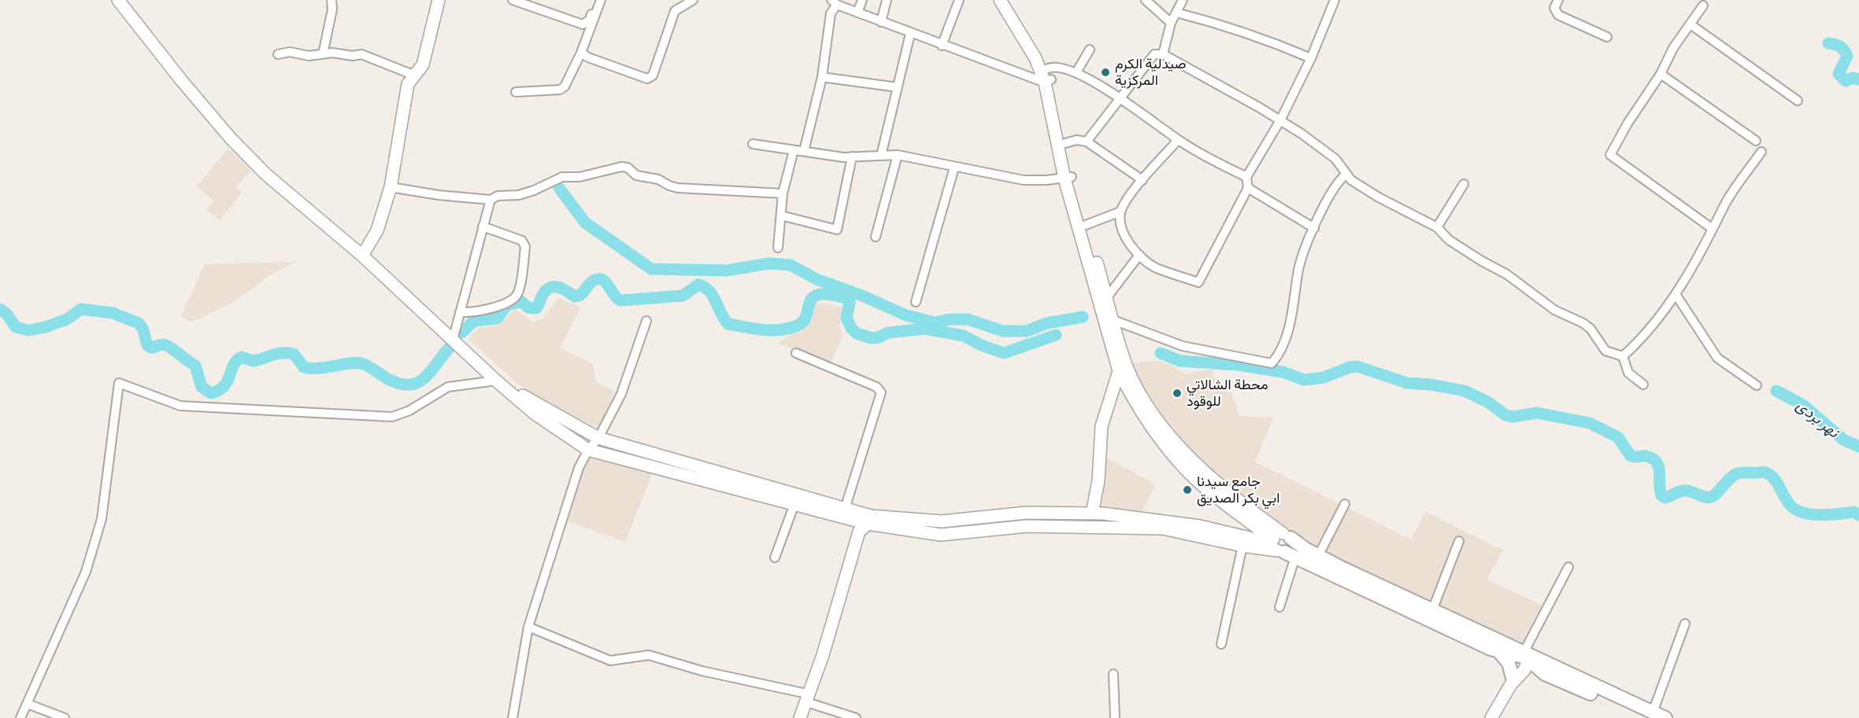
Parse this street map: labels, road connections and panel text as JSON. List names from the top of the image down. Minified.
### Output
{"water":["نهر بردى"],"places":["صيدلية الكرم المركزية","محطة الشالاتي للوقود","جامع سيدنا ابي بكر الصديق"]}
